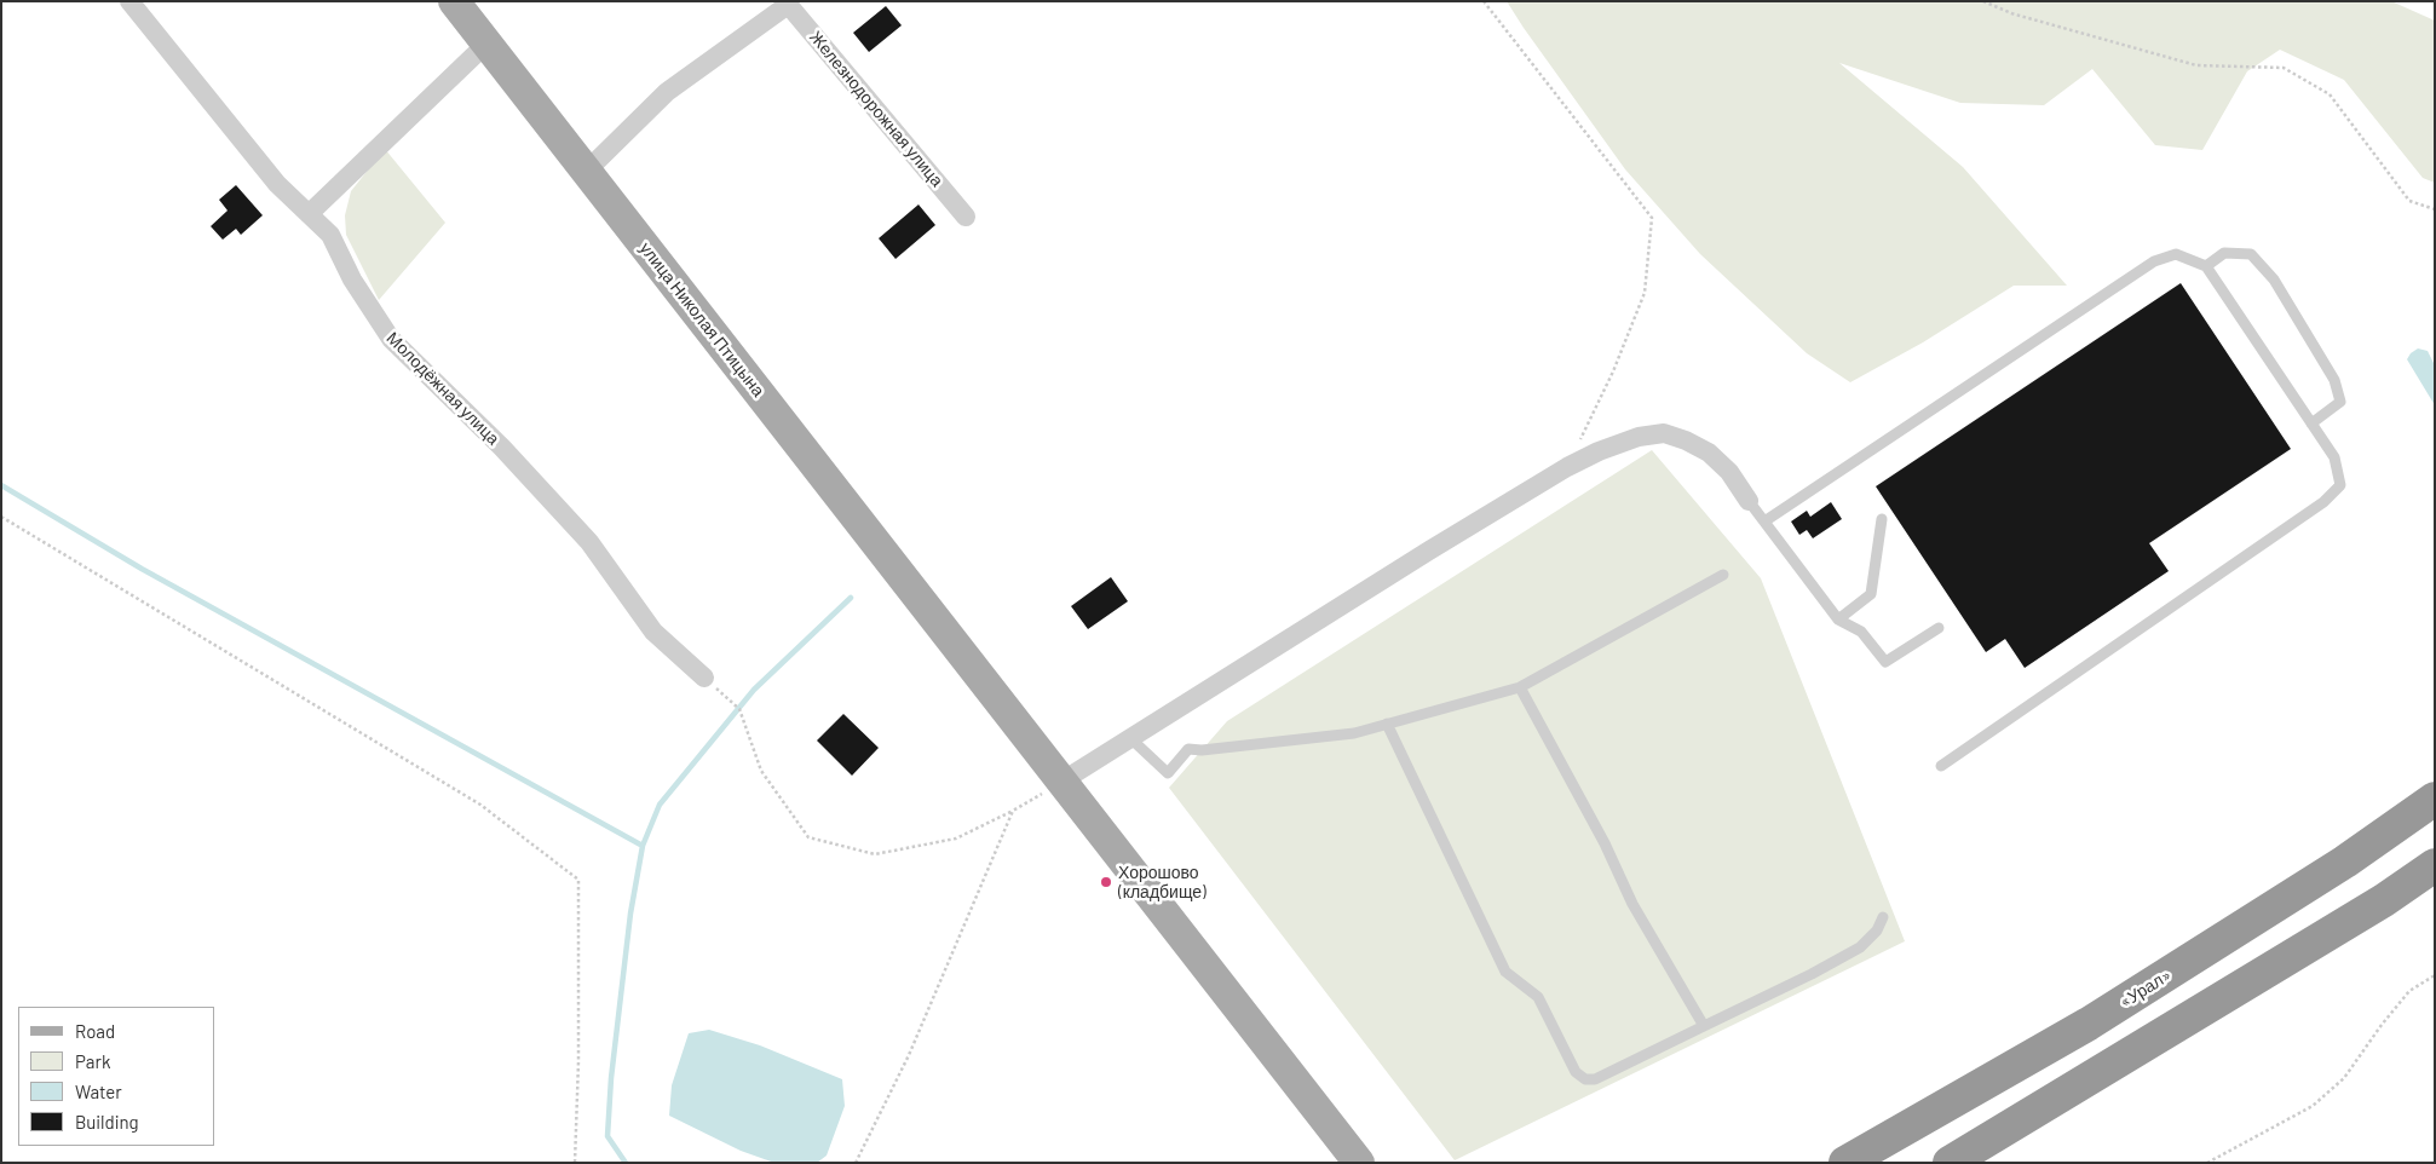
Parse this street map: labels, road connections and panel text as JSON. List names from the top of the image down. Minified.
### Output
{"streets":{"highway":["«Урал»"],"main road":["улица Николая Птицына"],"street":["Железнодорожная улица","Молодёжная улица"]},"places":["Хорошово (кладбище)"],"legend":["Road","Park","Water","Building"]}
